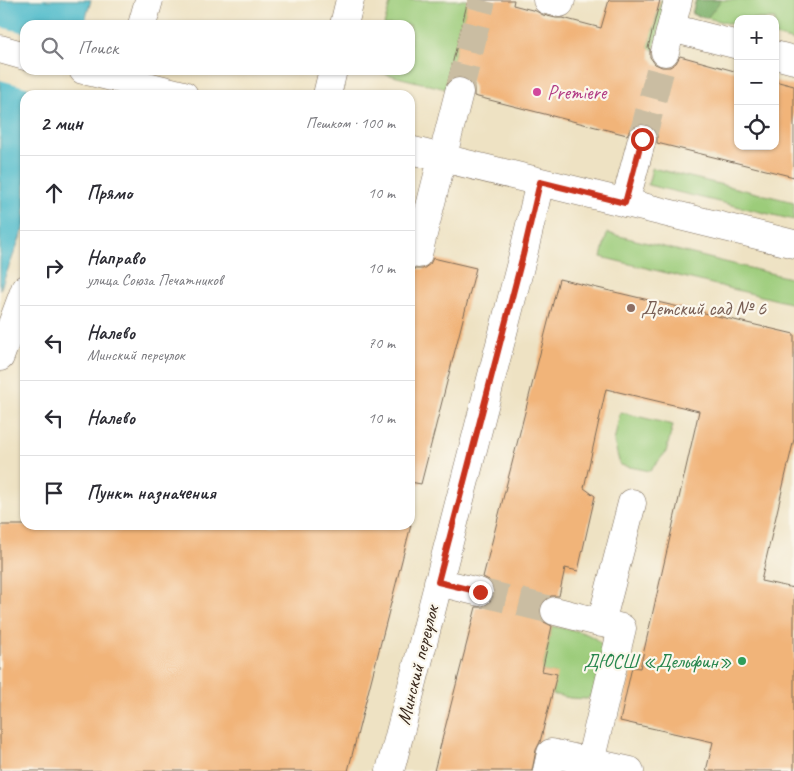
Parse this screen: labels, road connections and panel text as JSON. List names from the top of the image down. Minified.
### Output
{"streets":{"street":["Минский переулок"]},"places":["Premiere","Детский сад № 6","ДЮСШ «Дельфин»"],"page":{"map_buttons":["+","−"],"search":"Поиск","heading":["2 мин","Пешком · 100 m"],"list":[["Прямо","10 m"],["Направо","улица Союза Печатников","10 m"],["Налево","Минский переулок","70 m"],["Налево","10 m"],"Пункт назначения"]}}
